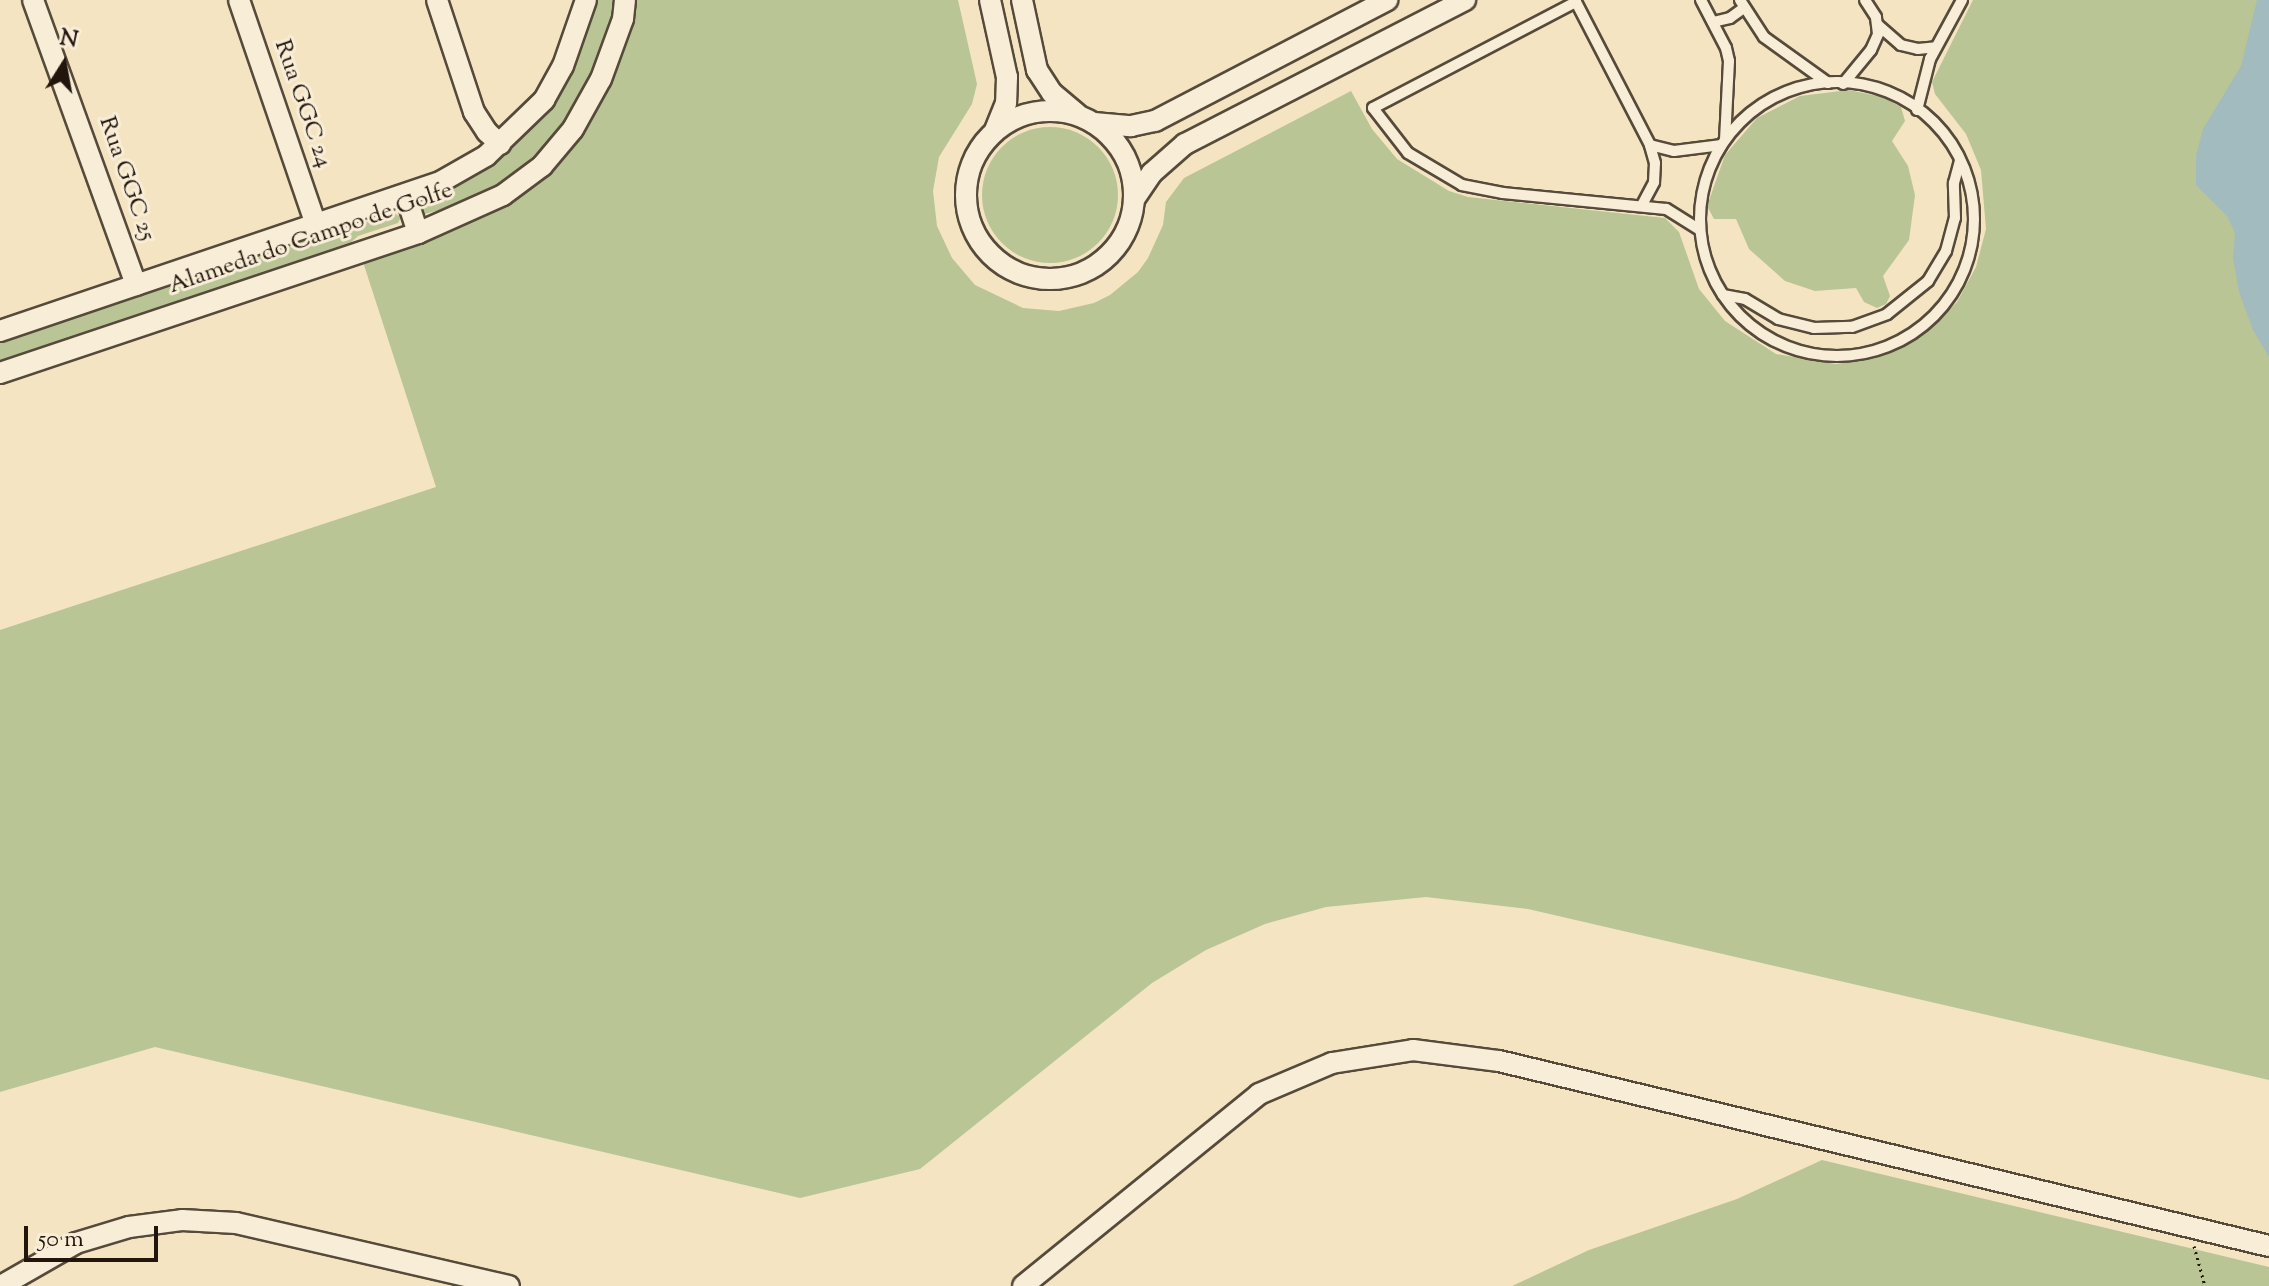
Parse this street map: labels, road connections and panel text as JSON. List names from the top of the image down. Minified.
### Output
{"streets":{"street":["Rua GGC 24","Rua GGC 25","Alameda do Campo de Golfe"]},"crossings":[["Rua GGC 24","Alameda do Campo de Golfe"],["Rua GGC 25","Alameda do Campo de Golfe"]],"scale_bar":"50 m","north":"top"}
